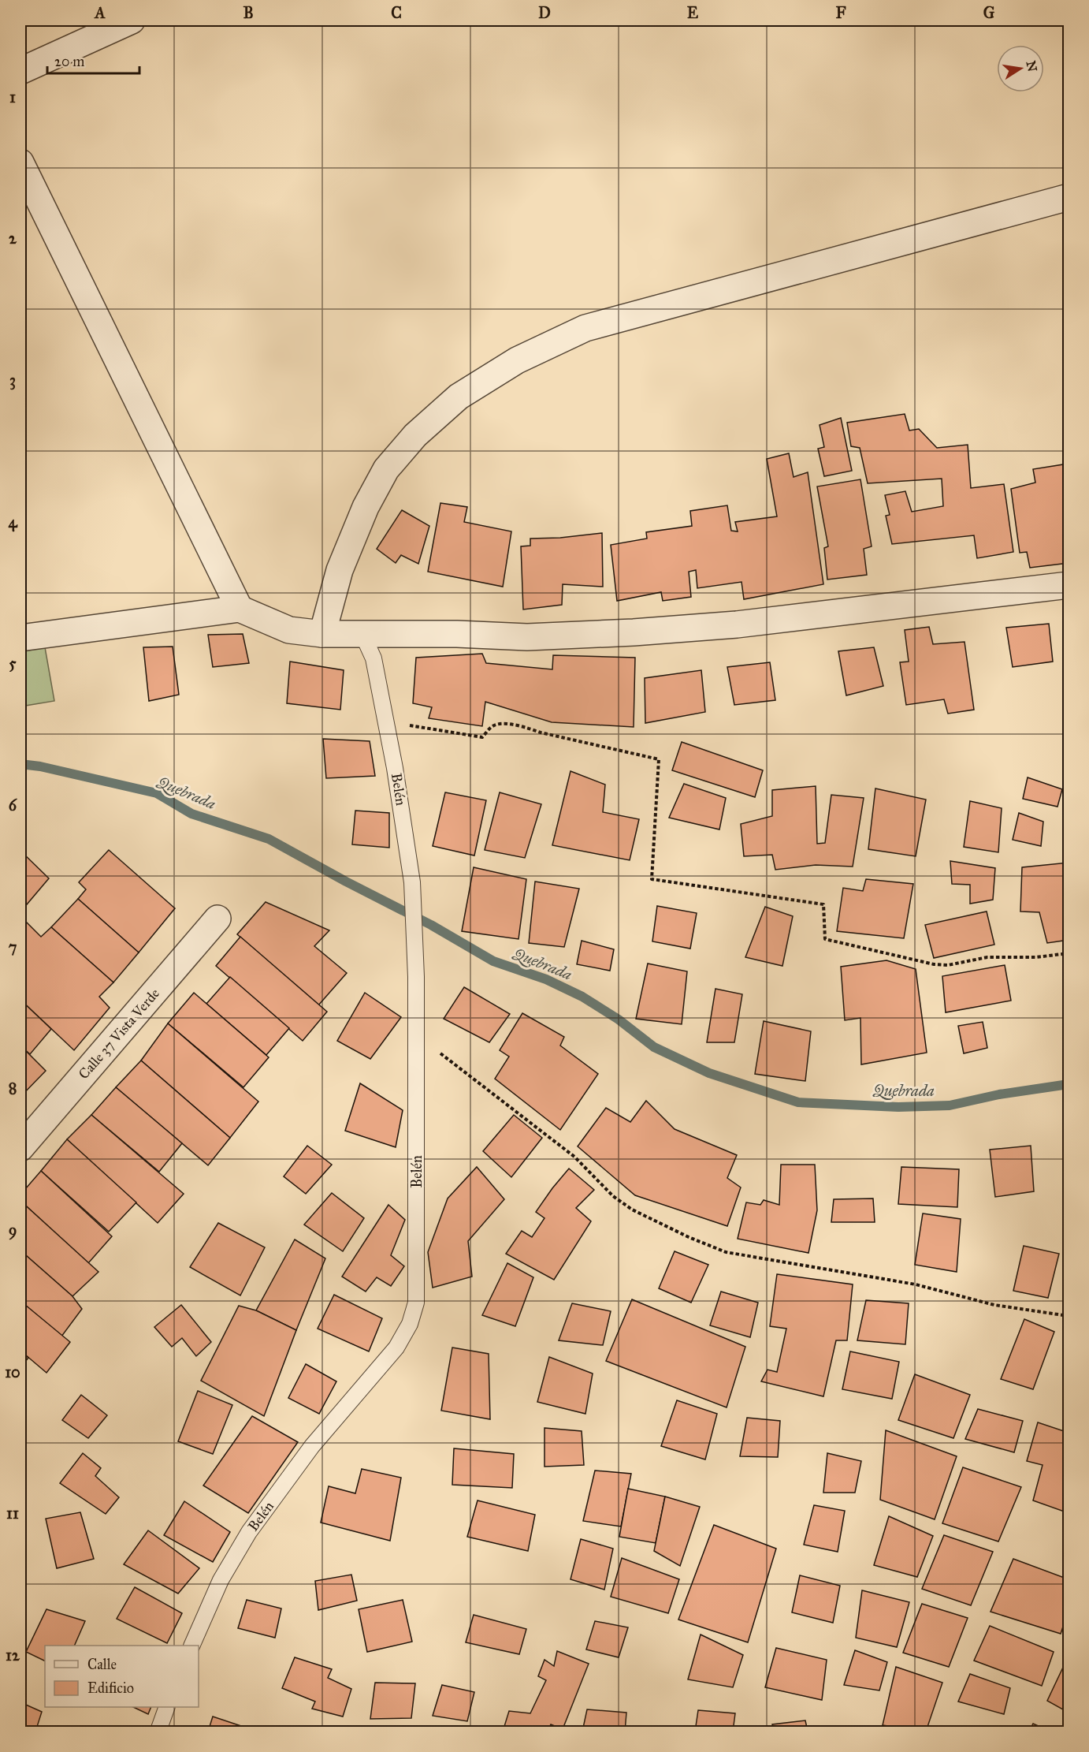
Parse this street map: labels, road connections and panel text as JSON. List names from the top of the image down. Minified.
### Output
{"streets":{"street":["Calle 37 Vista Verde"],"lane":["Belén"]},"water":["Quebrada"],"legend":["Calle","Edificio"],"scale_bar":"20 m","north":"right","grid":{"columns":["A","B","C","D","E","F","G"],"rows":["1","2","3","4","5","6","7","8","9","10","11","12"]}}
